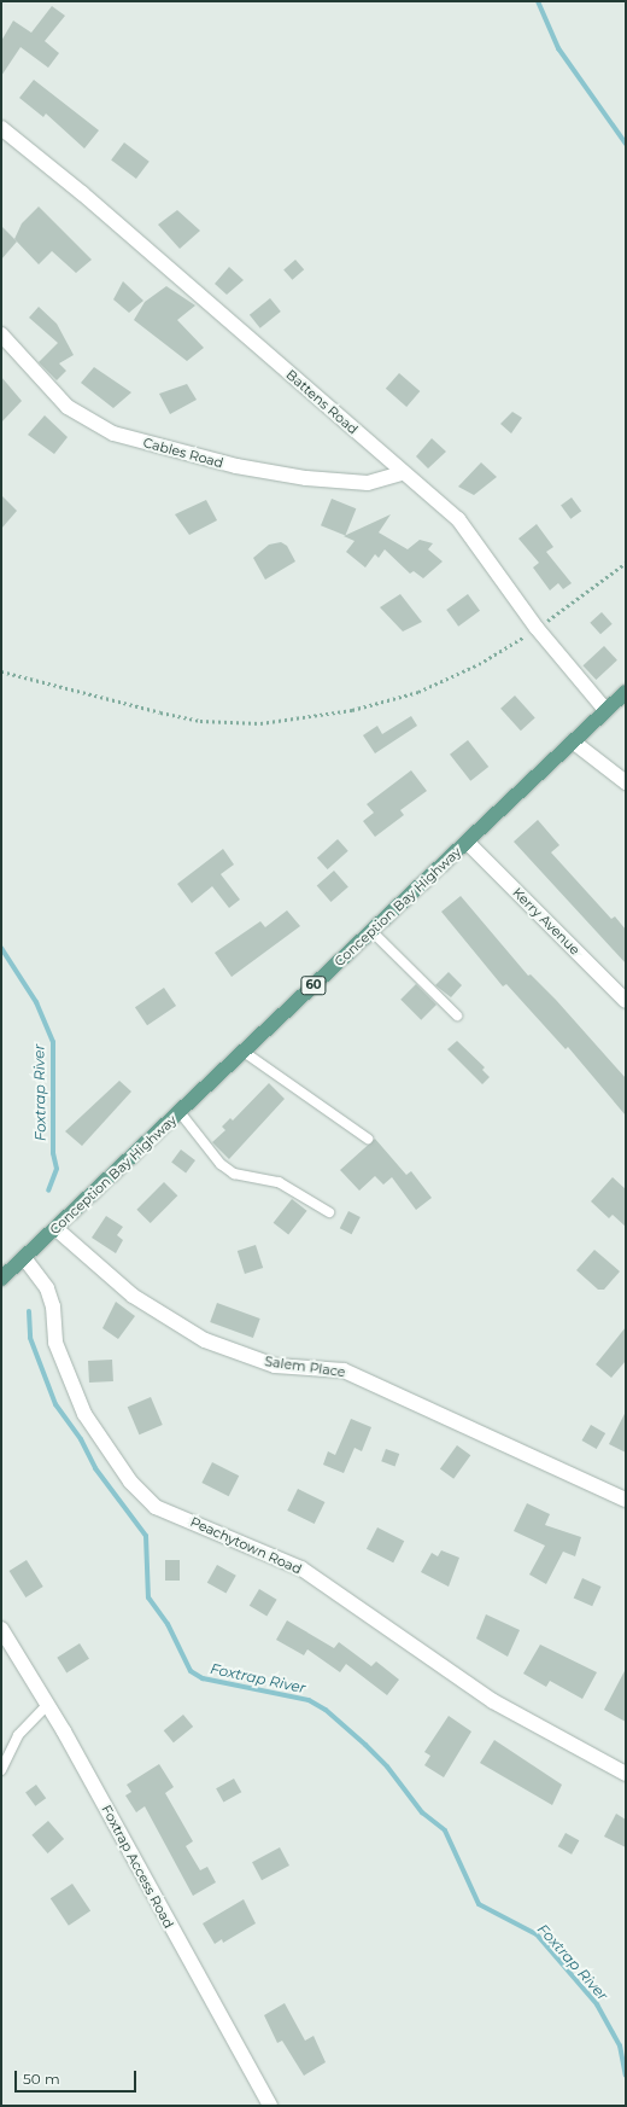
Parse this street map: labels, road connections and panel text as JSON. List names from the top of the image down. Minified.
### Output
{"streets":{"main road":["Conception Bay Highway","60"],"street":["Battens Road","Cables Road","Kerry Avenue","Salem Place","Peachytown Road","Foxtrap Access Road"]},"crossings":[["Battens Road","Cables Road"],["Battens Road","Conception Bay Highway"],["Conception Bay Highway","Kerry Avenue"],["Conception Bay Highway","Salem Place"],["Conception Bay Highway","Peachytown Road"]],"water":["Foxtrap River"],"scale_bar":"50 m"}
